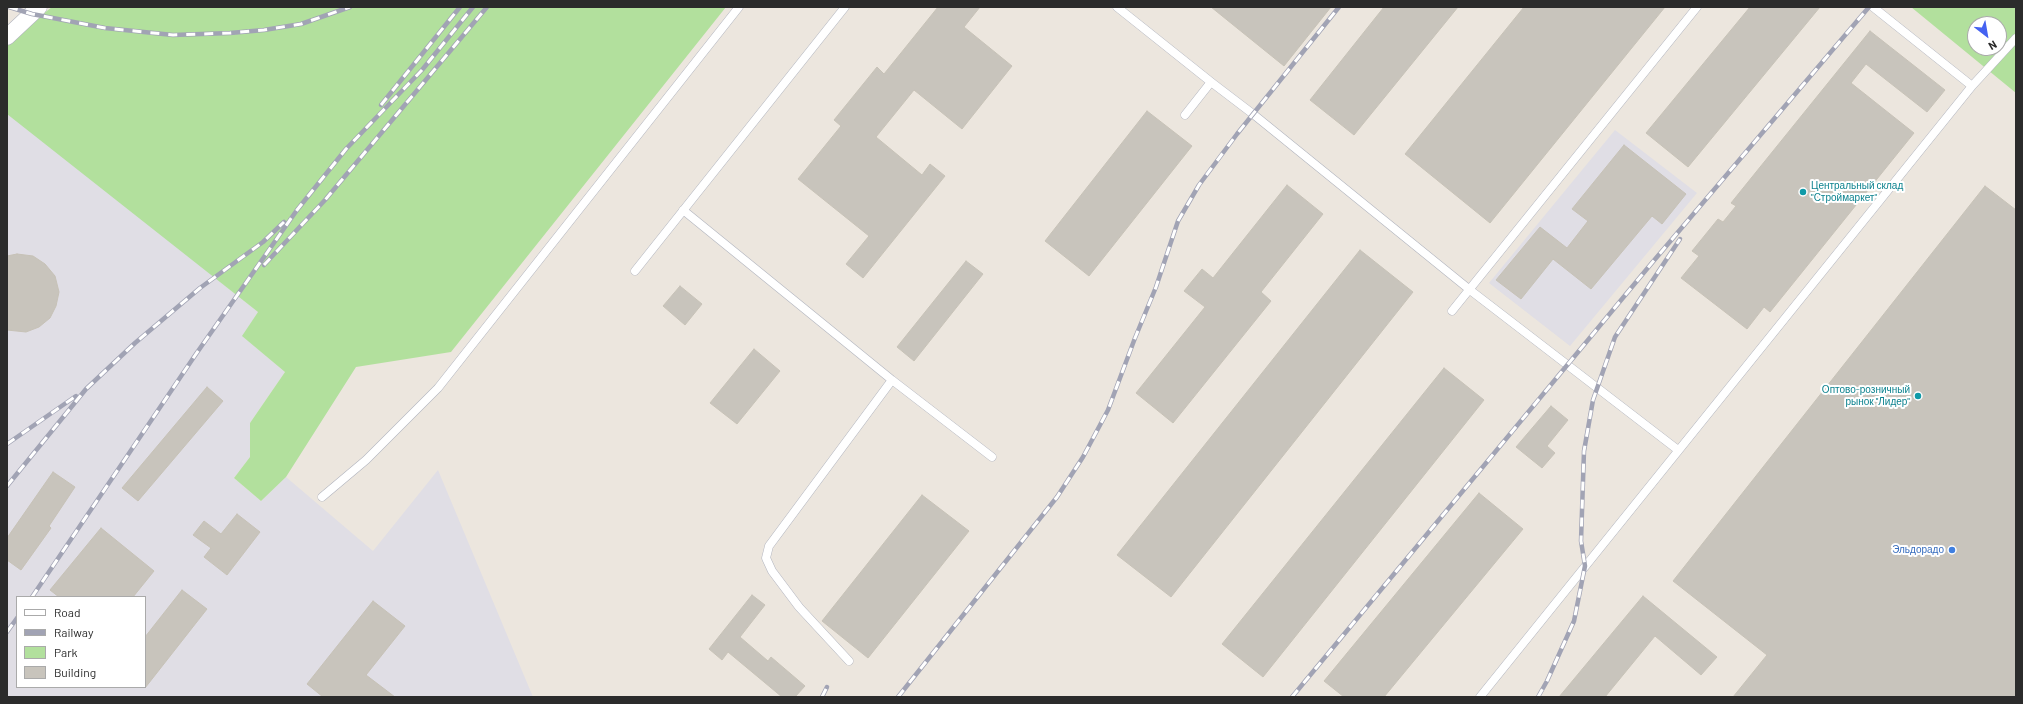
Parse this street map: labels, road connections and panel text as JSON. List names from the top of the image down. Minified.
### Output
{"places":["Центральный склад \"Строймаркет\"","Оптово-розничный рынок \"Лидер\"","Эльдорадо"],"legend":["Road","Railway","Park","Building"],"north":"bottom right"}
